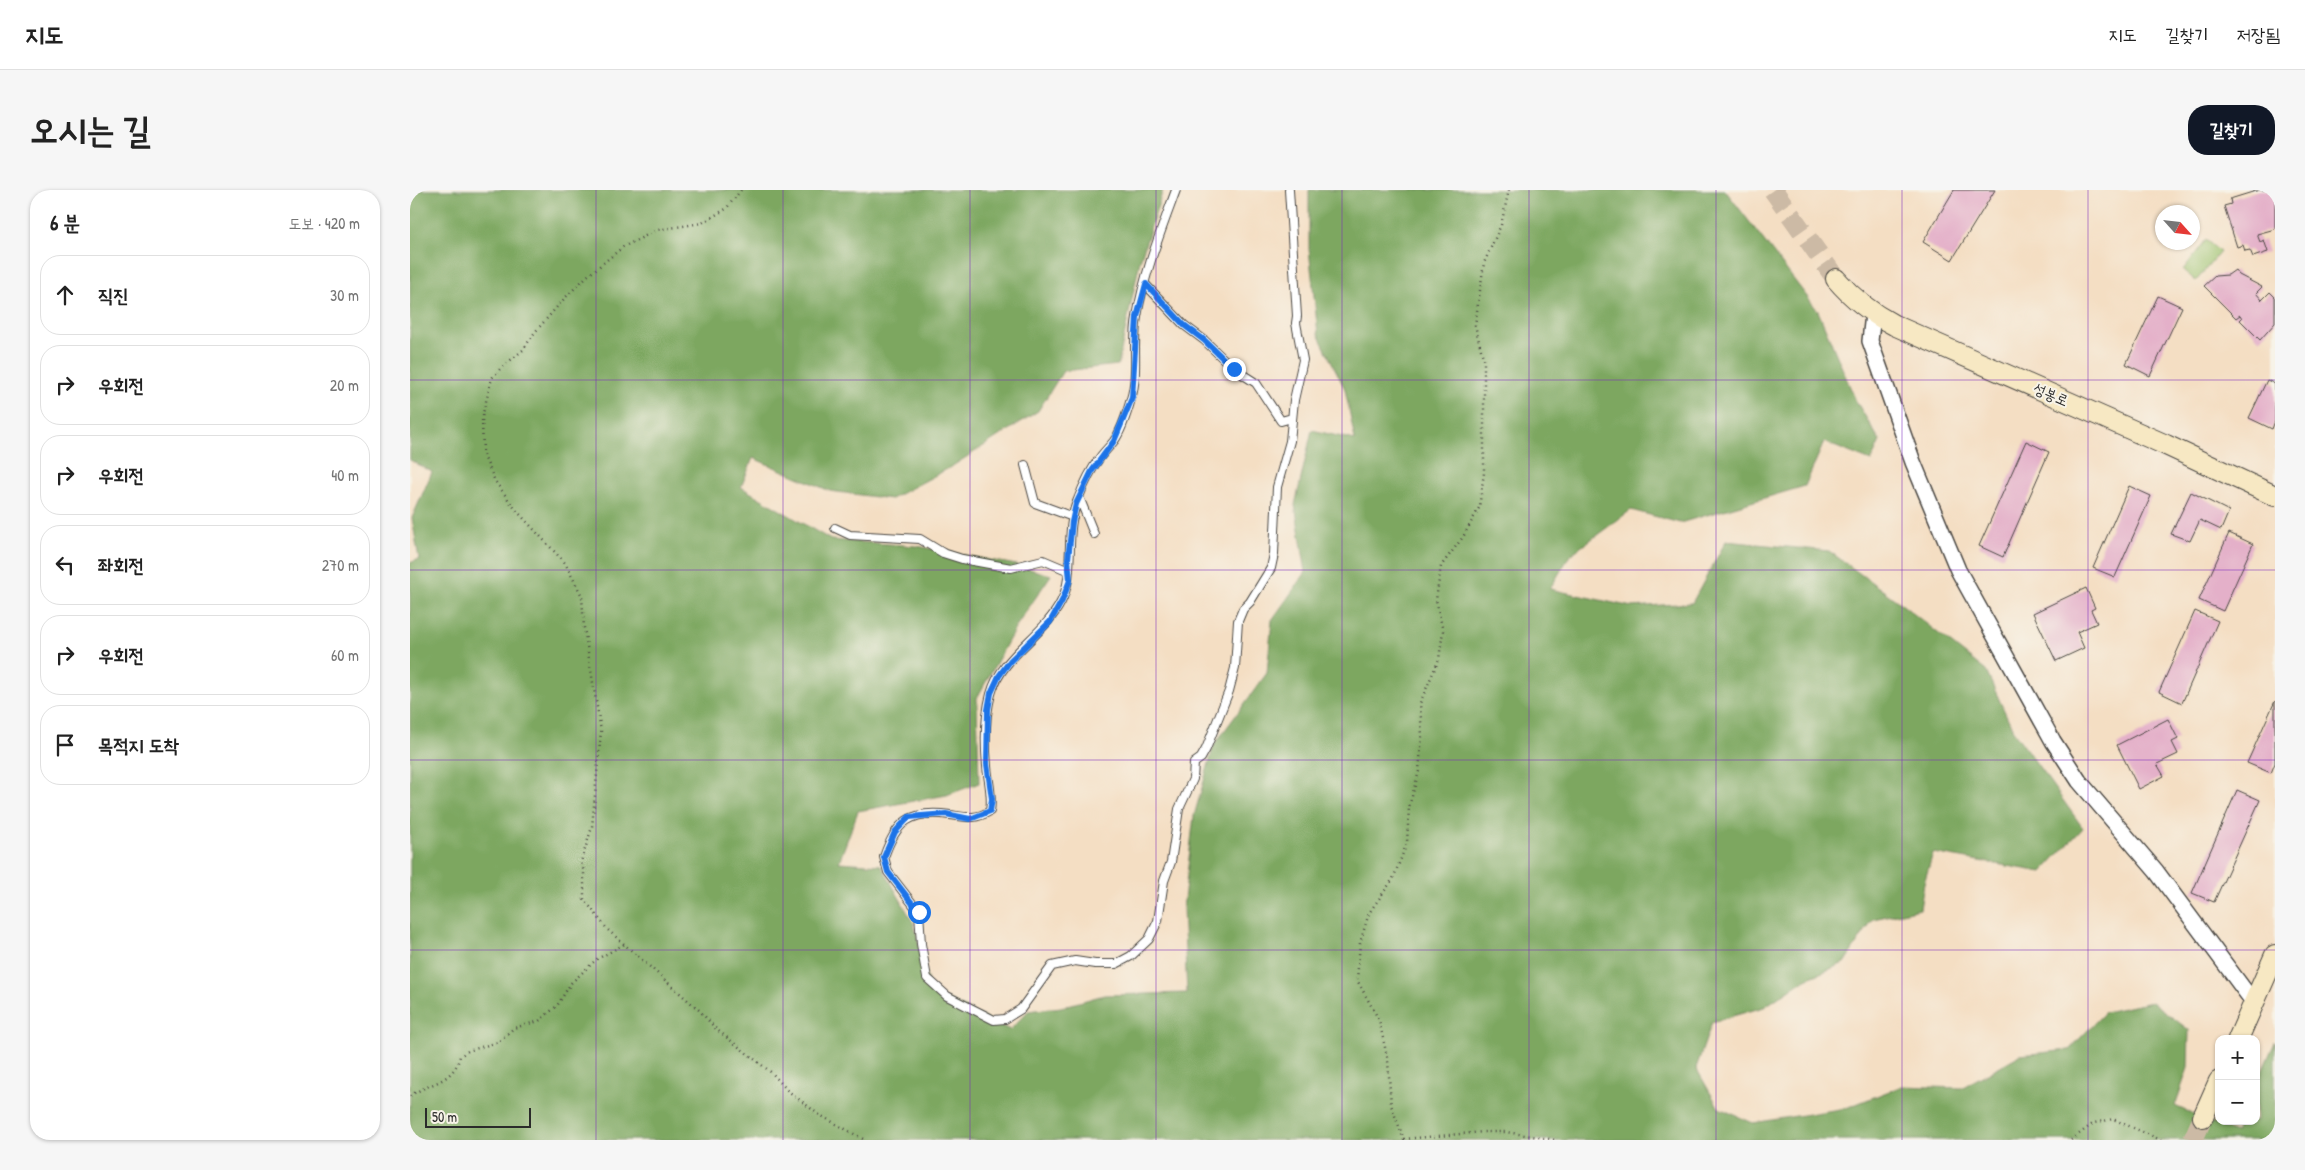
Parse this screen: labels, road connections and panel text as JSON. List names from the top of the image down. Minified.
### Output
{"streets":{"street":["성봉로"]},"scale_bar":"50 m","north":"bottom right","page":{"header":"지도","nav":["지도","길찾기","저장됨"],"buttons":"길찾기","title":"오시는 길","heading":["6 분","도보 · 420 m"],"list":[["직진","30 m"],["우회전","20 m"],["우회전","40 m"],["좌회전","270 m"],["우회전","60 m"],"목적지 도착"],"map_buttons":["+","−"],"scale":"50 m"}}
